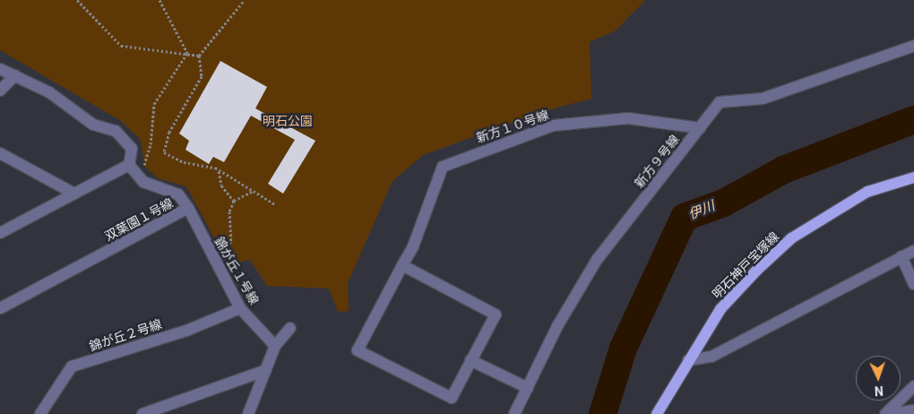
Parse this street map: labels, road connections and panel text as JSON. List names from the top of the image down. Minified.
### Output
{"streets":{"main road":["明石神戸宝塚線"],"street":["新方１０号線","新方９号線","双葉園１号線","錦が丘１号線","錦が丘２号線"]},"crossings":[["新方１０号線","新方９号線"],["双葉園１号線","錦が丘１号線"],["錦が丘１号線","錦が丘２号線"]],"water":["伊川"],"parks":["明石公園"],"north":"bottom"}
